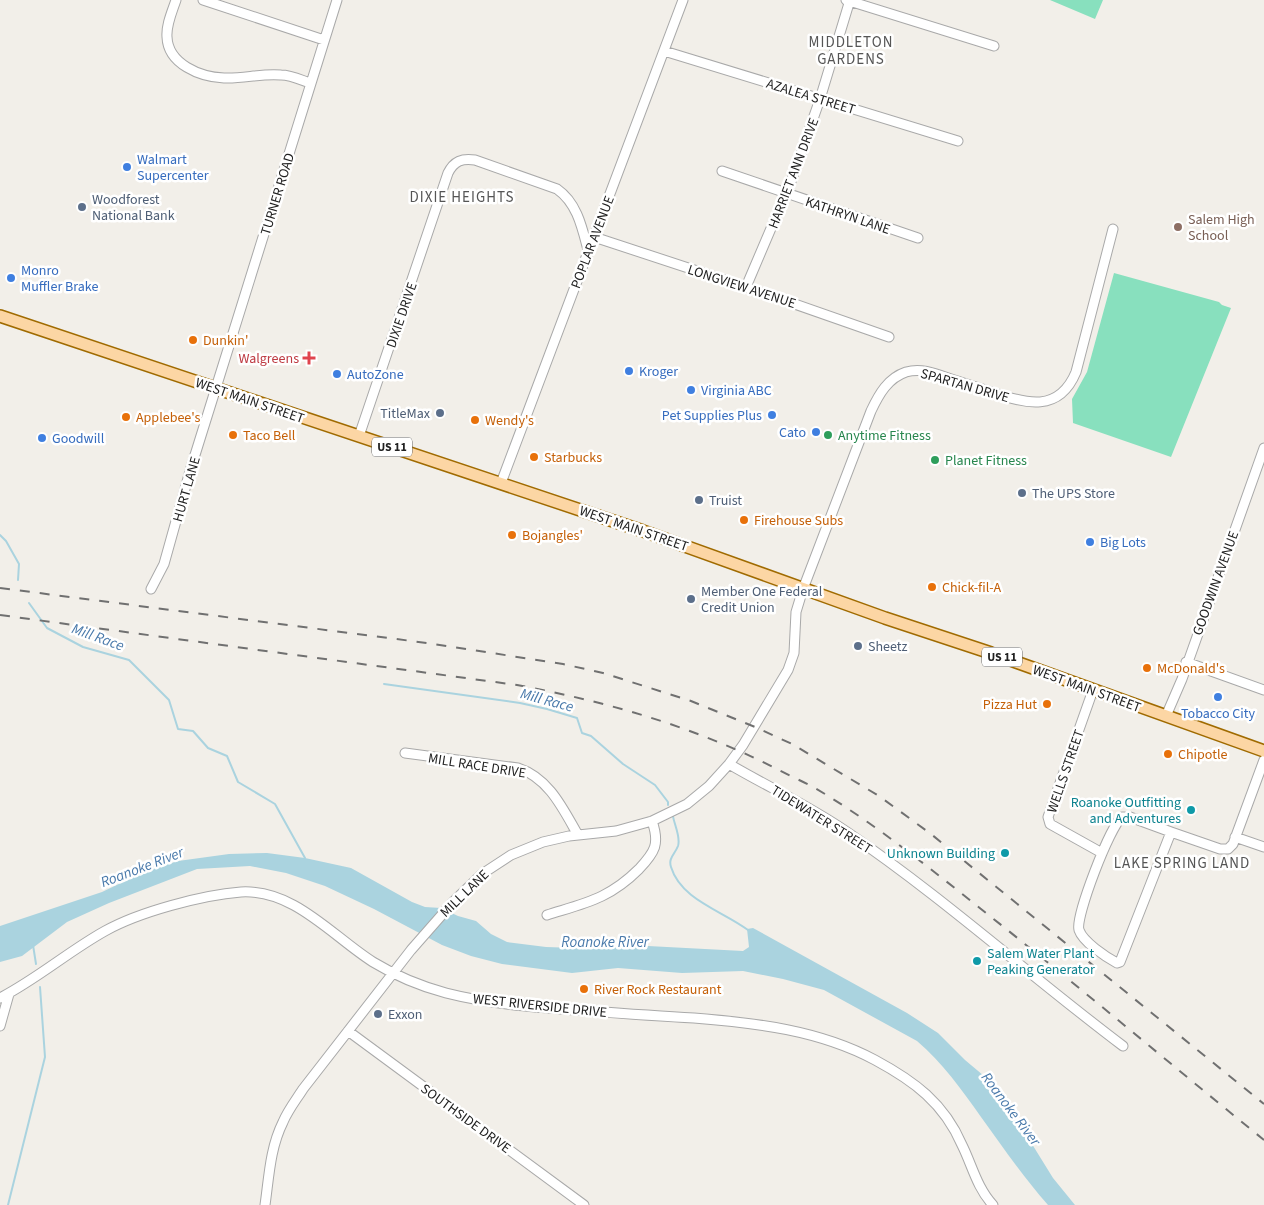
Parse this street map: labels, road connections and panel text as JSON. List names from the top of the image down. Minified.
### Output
{"streets":{"main road":["WEST MAIN STREET","US 11"],"street":["AZALEA STREET","HARRIET ANN DRIVE","TURNER ROAD","KATHRYN LANE","POPLAR AVENUE","LONGVIEW AVENUE","DIXIE DRIVE","SPARTAN DRIVE","HURT LANE","GOODWIN AVENUE","MILL RACE DRIVE","WELLS STREET","TIDEWATER STREET","MILL LANE","WEST RIVERSIDE DRIVE","SOUTHSIDE DRIVE"]},"crossings":[["AZALEA STREET","HARRIET ANN DRIVE"],["AZALEA STREET","POPLAR AVENUE"],["HARRIET ANN DRIVE","KATHRYN LANE"],["HARRIET ANN DRIVE","LONGVIEW AVENUE"],["TURNER ROAD","WEST MAIN STREET"],["TURNER ROAD","HURT LANE"],["POPLAR AVENUE","LONGVIEW AVENUE"],["POPLAR AVENUE","DIXIE DRIVE"],["POPLAR AVENUE","WEST MAIN STREET"],["DIXIE DRIVE","WEST MAIN STREET"],["SPARTAN DRIVE","WEST MAIN STREET"],["SPARTAN DRIVE","MILL LANE"],["WEST MAIN STREET","HURT LANE"],["WEST MAIN STREET","GOODWIN AVENUE"],["WEST MAIN STREET","WELLS STREET"],["WEST MAIN STREET","MILL LANE"],["MILL RACE DRIVE","MILL LANE"],["TIDEWATER STREET","MILL LANE"],["MILL LANE","WEST RIVERSIDE DRIVE"],["MILL LANE","SOUTHSIDE DRIVE"]],"districts":["MIDDLETON GARDENS","DIXIE HEIGHTS","LAKE SPRING LAND"],"water":["Mill Race","Roanoke River"],"places":{"other":["Walmart Supercenter","Woodforest National Bank","Salem High School","Monro Muffler Brake","Dunkin'","Kroger","AutoZone","Virginia ABC","TitleMax","Pet Supplies Plus","Applebee's","Wendy's","Cato","Taco Bell","Anytime Fitness","Goodwill","Starbucks","Planet Fitness","The UPS Store","Truist","Firehouse Subs","Bojangles'","Big Lots","Chick-fil-A","Member One Federal Credit Union","Sheetz","McDonald's","Tobacco City","Pizza Hut","Chipotle","Roanoke Outfitting and Adventures","Unknown Building","Salem Water Plant Peaking Generator","River Rock Restaurant","Exxon"],"health":["Walgreens"]}}
